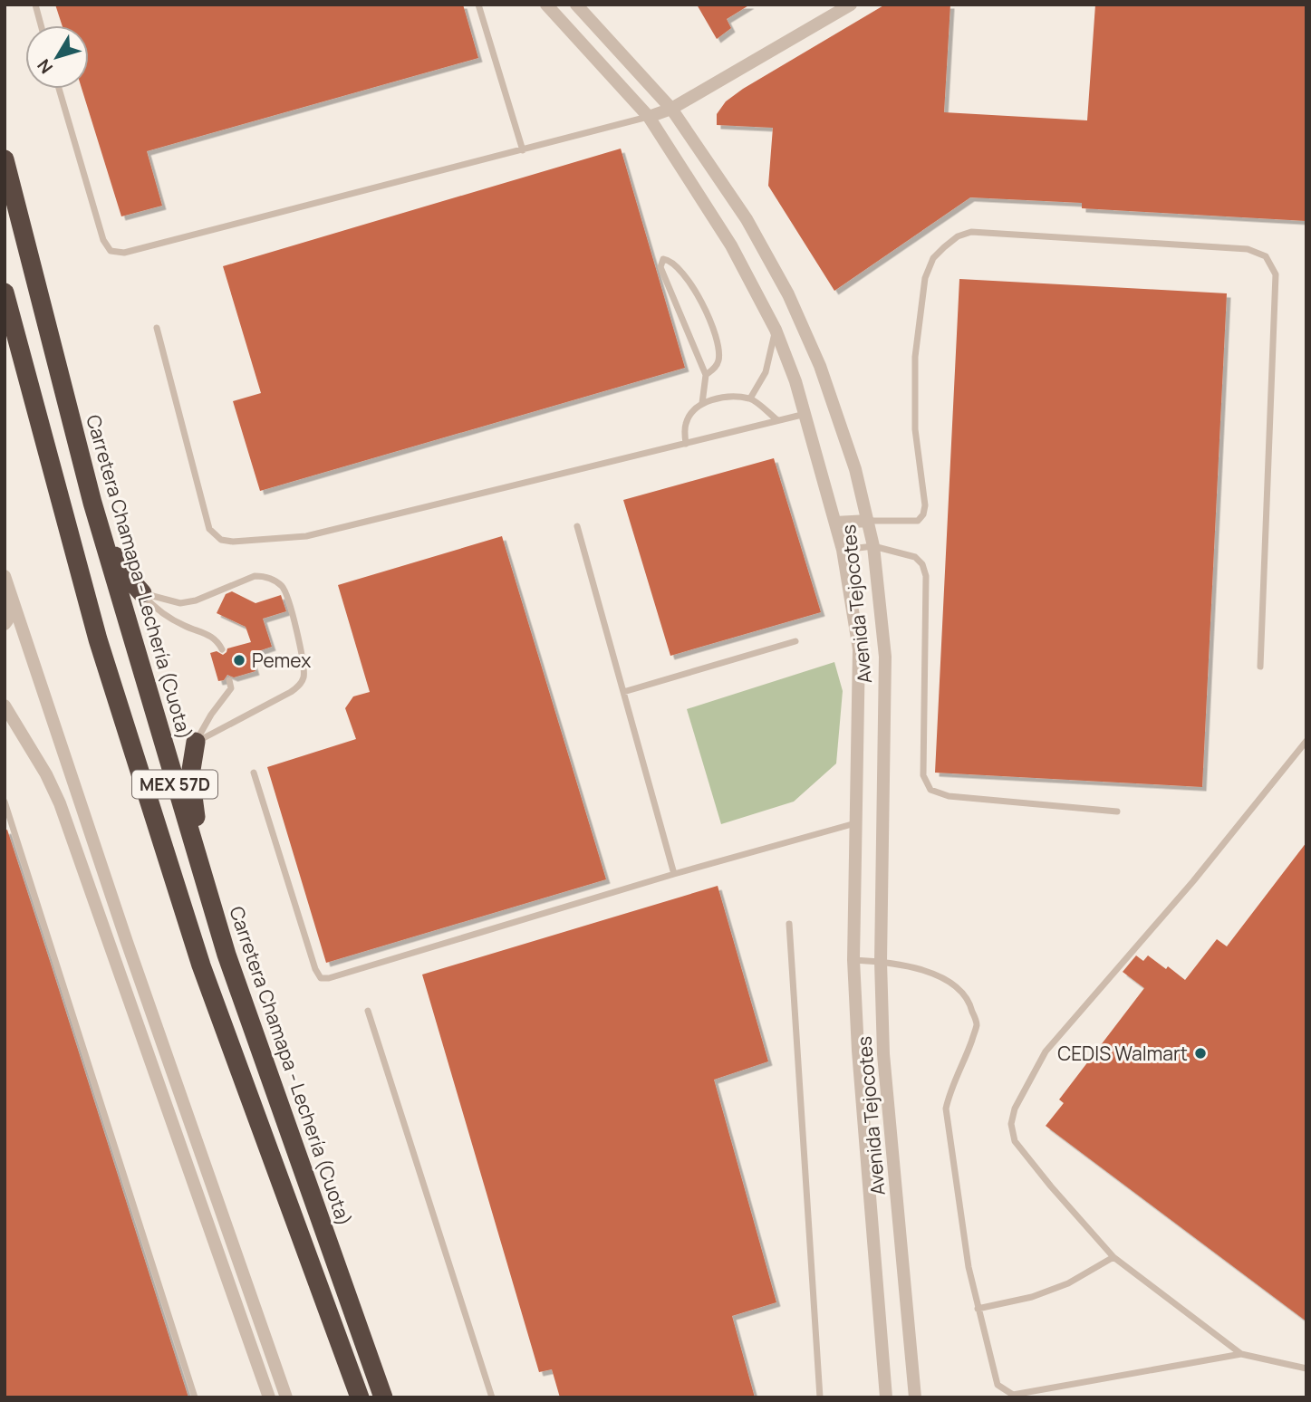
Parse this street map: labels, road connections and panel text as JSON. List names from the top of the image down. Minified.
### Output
{"streets":{"highway":["Carretera Chamapa - Lechería (Cuota)","MEX 57D"],"street":["Avenida Tejocotes"]},"places":["Pemex","CEDIS Walmart"],"north":"bottom left"}
